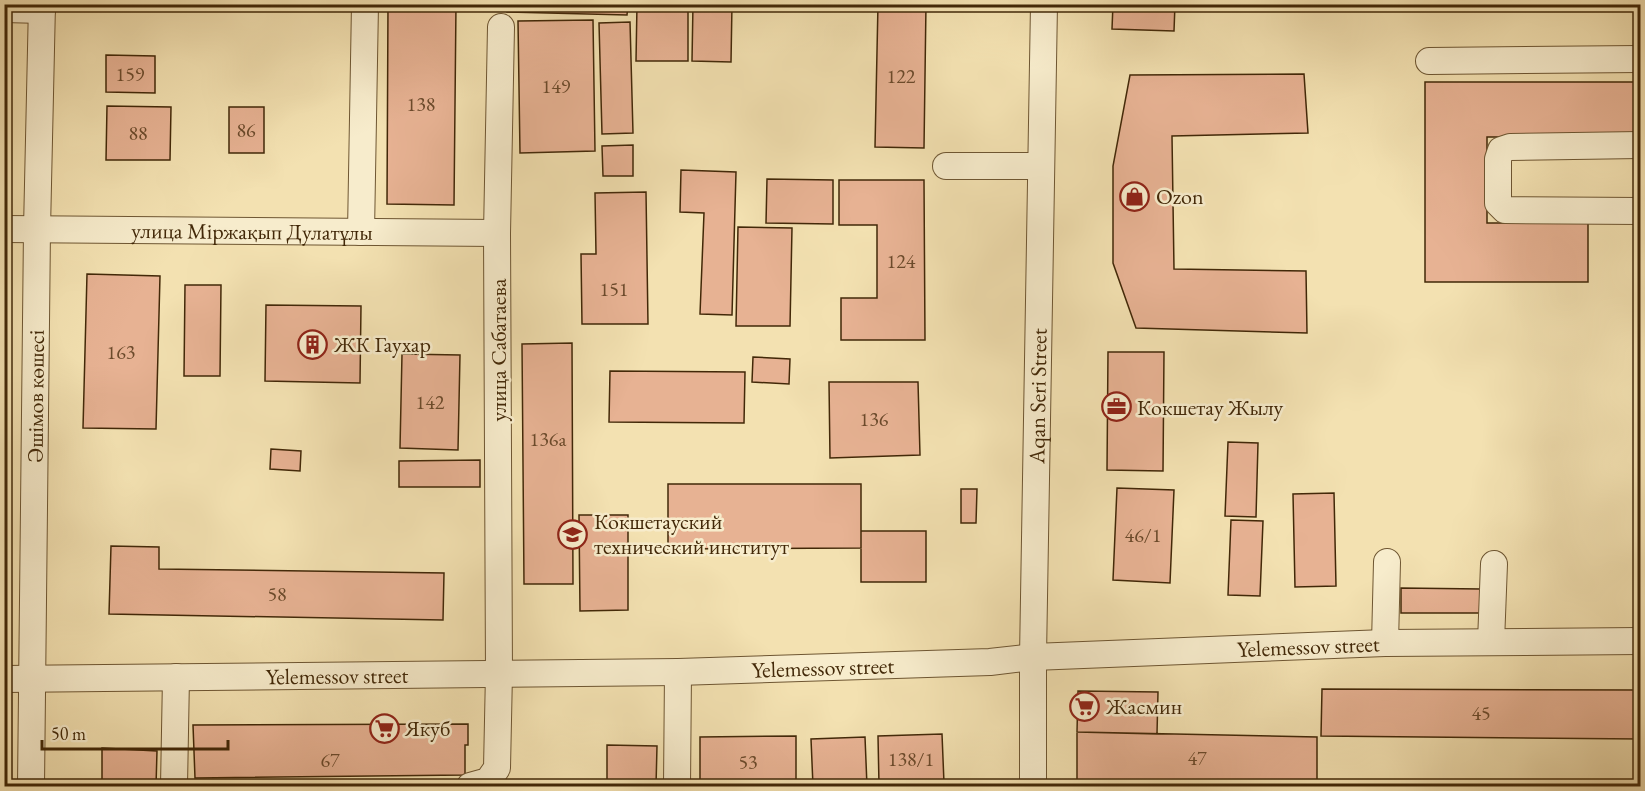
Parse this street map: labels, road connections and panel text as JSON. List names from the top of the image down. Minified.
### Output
{"streets":{"street":["улица Міржақып Дулатұлы","улица Сабатаева","Әшімов көшесі","Aqan Seri Street","Yelemessov street"]},"crossings":[["улица Міржақып Дулатұлы","улица Сабатаева"],["улица Міржақып Дулатұлы","Әшімов көшесі"],["улица Сабатаева","Yelemessov street"],["Әшімов көшесі","Yelemessov street"],["Aqan Seri Street","Yelemessov street"]],"places":{"shop":["Ozon"],"building":["ЖК Гаухар"],"office":["Кокшетау Жылу"],"school or university":["Кокшетауский технический институт"],"supermarket":["Жасмин","Якуб"]},"house_numbers":["159","122","149","138","86","88","124","151","163","142","136","136а","46/1","58","45","47","138/1","67","53"],"scale_bar":"50 m"}
